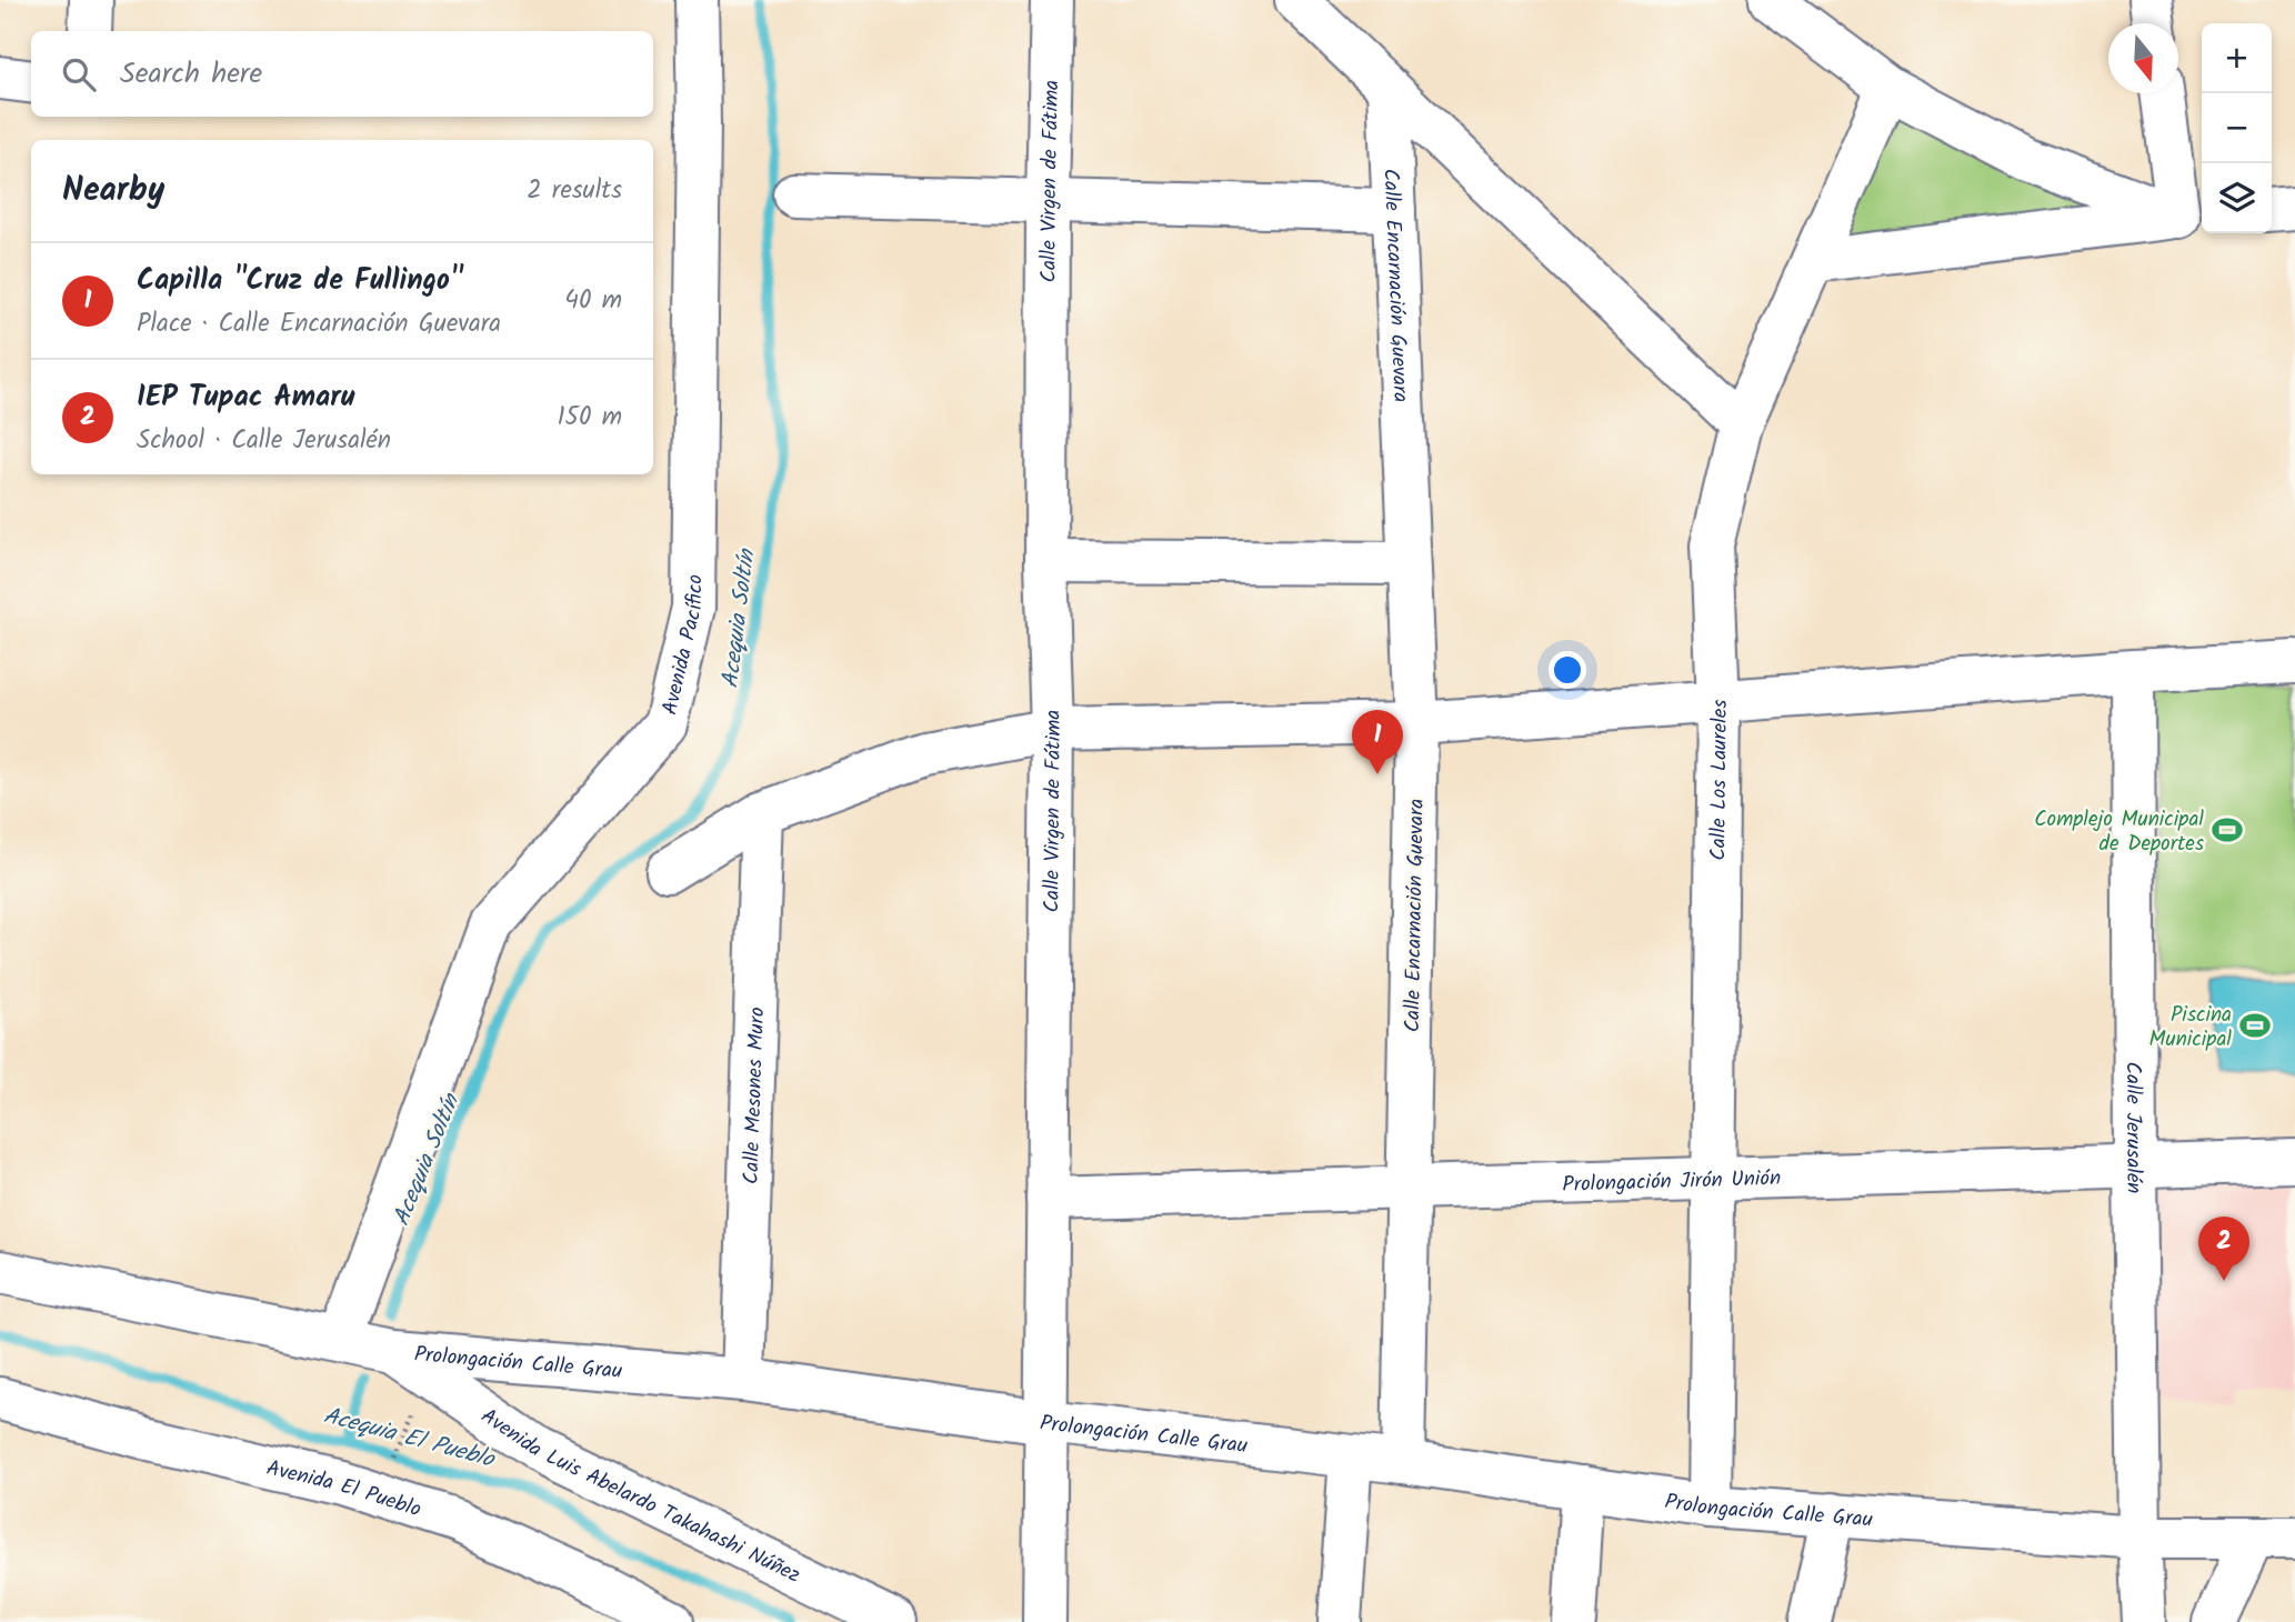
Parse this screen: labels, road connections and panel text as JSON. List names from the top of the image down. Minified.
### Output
{"streets":{"street":["Calle Virgen de Fátima","Calle Encarnación Guevara","Avenida Pacífico","Calle Los Laureles","Calle Mesones Muro","Calle Jerusalén","Prolongación Jirón Unión","Prolongación Calle Grau","Avenida El Pueblo","Avenida Luis Abelardo Takahashi Núñez"]},"crossings":[["Calle Virgen de Fátima","Prolongación Jirón Unión"],["Calle Virgen de Fátima","Prolongación Calle Grau"],["Calle Encarnación Guevara","Prolongación Jirón Unión"],["Calle Encarnación Guevara","Prolongación Calle Grau"],["Avenida Pacífico","Prolongación Calle Grau"],["Calle Los Laureles","Prolongación Jirón Unión"],["Calle Los Laureles","Prolongación Calle Grau"],["Calle Mesones Muro","Prolongación Calle Grau"],["Calle Jerusalén","Prolongación Jirón Unión"],["Calle Jerusalén","Prolongación Calle Grau"],["Prolongación Calle Grau","Avenida Luis Abelardo Takahashi Núñez"]],"water":["Acequia Soltín","Acequia El Pueblo"],"places":{"sports":["Complejo Municipal de Deportes","Piscina Municipal"]},"north":"bottom","page":{"map_buttons":["+","−"],"search":"Search here","heading":["Nearby","2 results"],"list":[{"mark":"1","name":"Capilla ''Cruz de Fullingo''","note":"Place · Calle Encarnación Guevara","value":"40 m"},{"mark":"2","name":"IEP Tupac Amaru","note":"School · Calle Jerusalén","value":"150 m"}],"pins":["1","2"]}}
